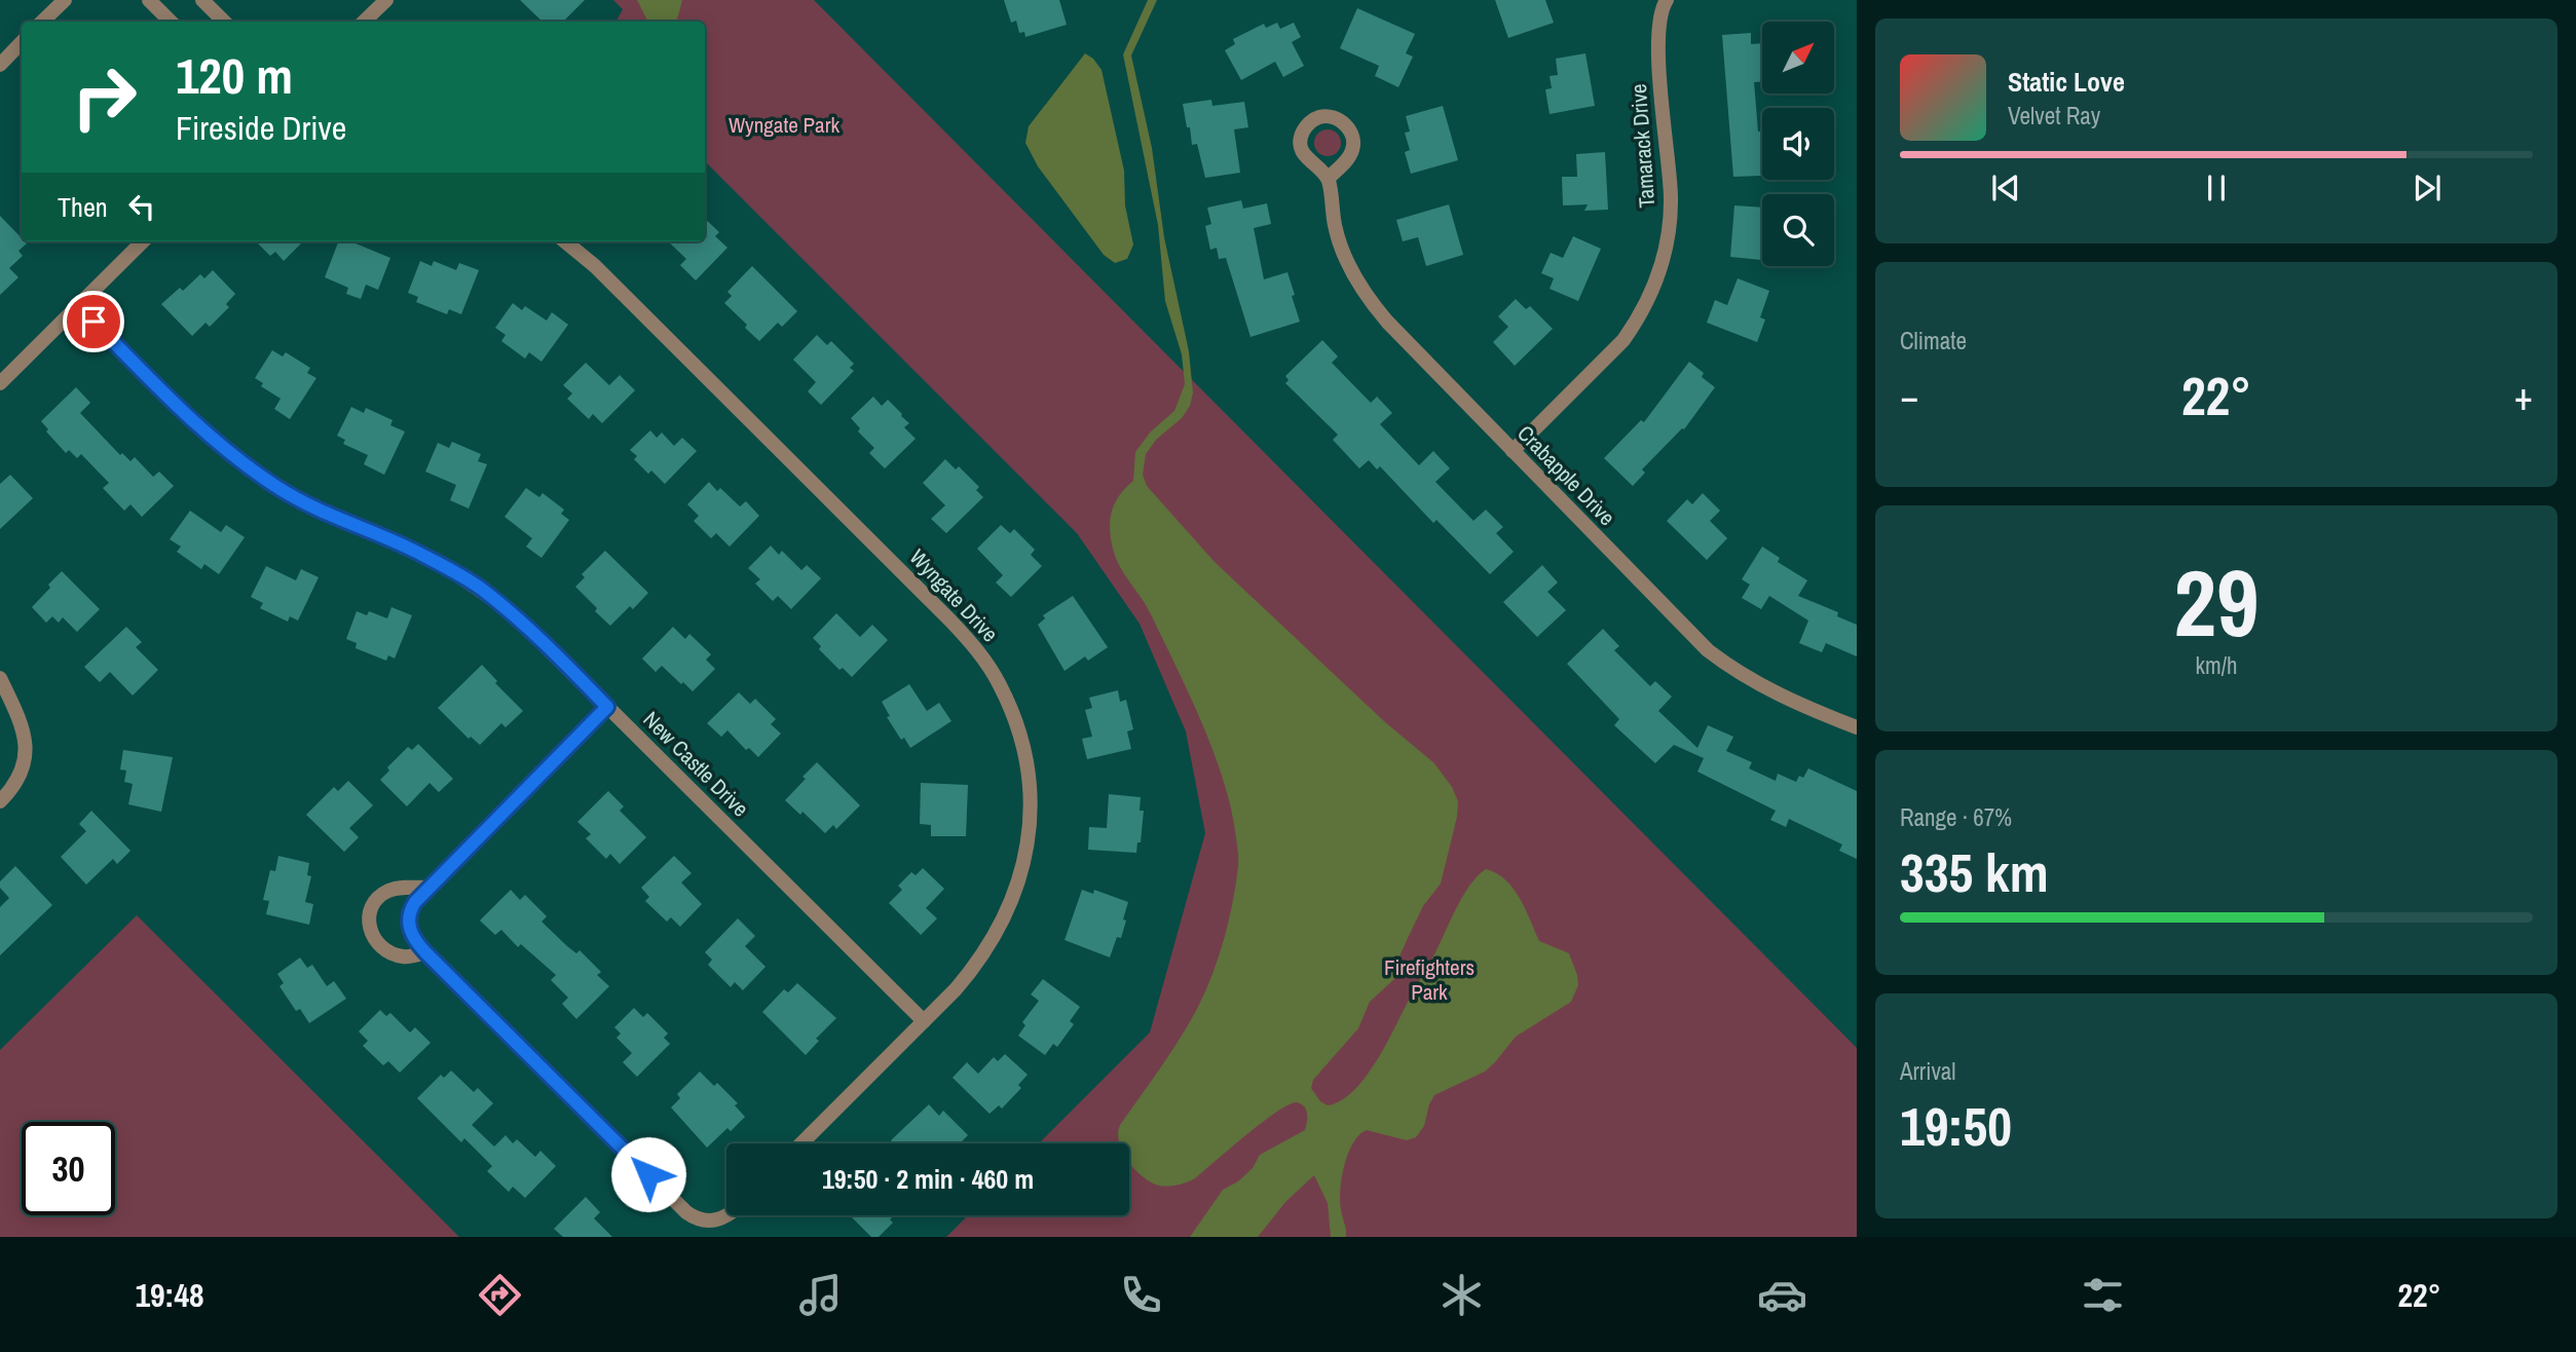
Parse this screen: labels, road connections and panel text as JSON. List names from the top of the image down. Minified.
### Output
{"streets":{"street":["Tamarack Drive","Crabapple Drive","Wyngate Drive","New Castle Drive"]},"crossings":[["Tamarack Drive","Crabapple Drive"],["Wyngate Drive","New Castle Drive"]],"parks":["Wyngate Park","Firefighters Park"],"north":"top right","page":{"turn":["120 m","Fireside Drive"],"song":["Static Love","Velvet Ray"],"then":"Then","tile":["Climate",["29","km/h"],["Range · 67%","335 km"],["Arrival","19:50"]],"heat":["−","22°","+"],"limit":"30","trip":"19:50 · 2 min · 460 m","tabs":["19:48","22°"]}}
